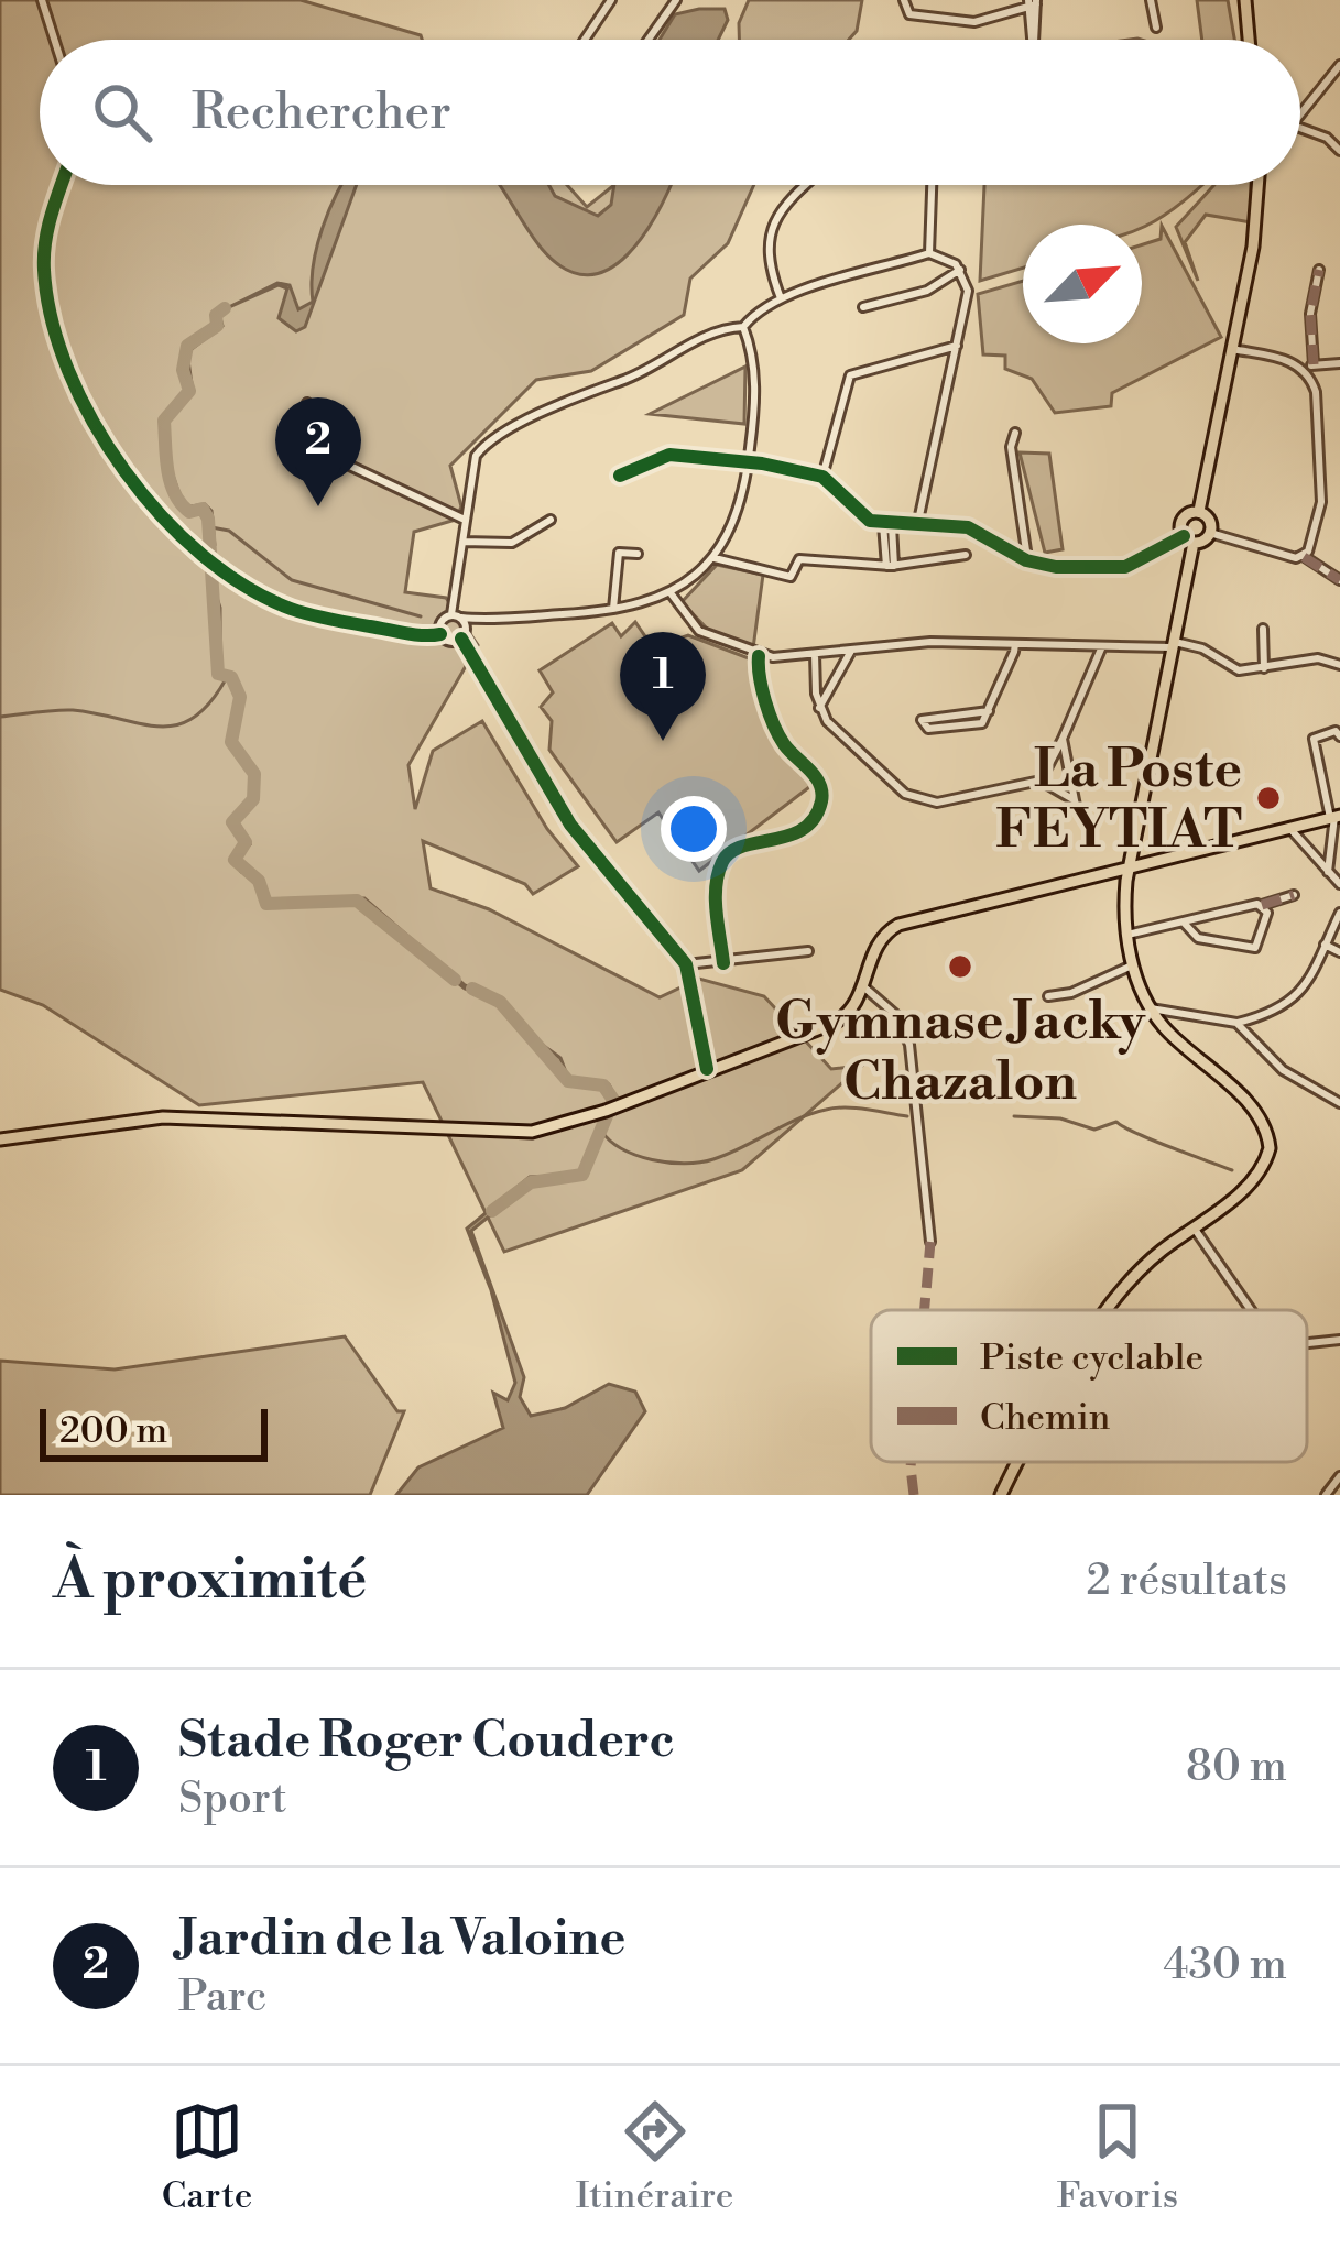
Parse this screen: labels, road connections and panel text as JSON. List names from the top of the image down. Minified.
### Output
{"places":["La Poste FEYTIAT","Gymnase Jacky Chazalon"],"legend":["Piste cyclable","Chemin"],"scale_bar":"200 m","north":"top right","page":{"search":"Rechercher","pins":["2","1"],"scale":"200 m","heading":["À proximité","2 résultats"],"list":[{"mark":"1","name":"Stade Roger Couderc","note":"Sport","value":"80 m"},{"mark":"2","name":"Jardin de la Valoine","note":"Parc","value":"430 m"}],"nav":["Carte","Itinéraire","Favoris"]}}
